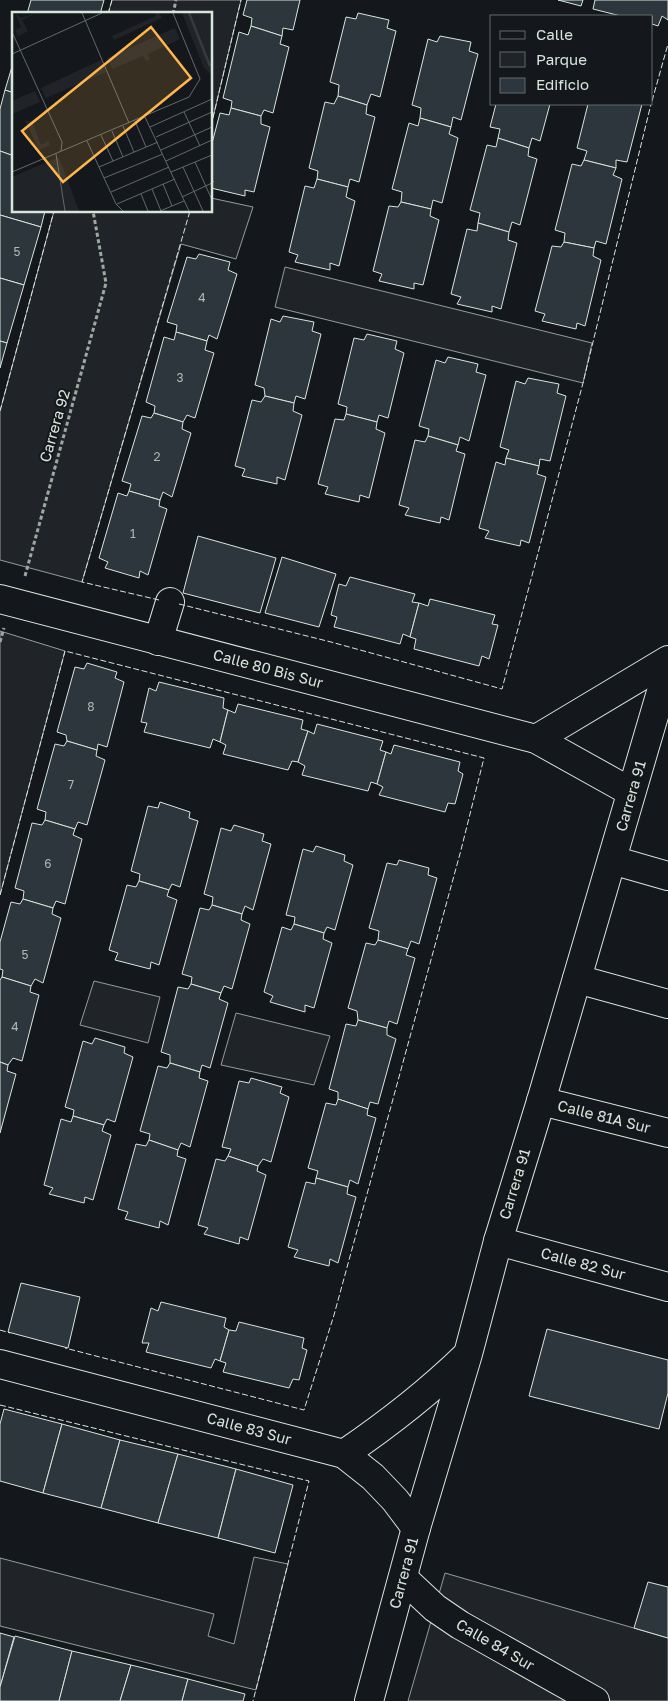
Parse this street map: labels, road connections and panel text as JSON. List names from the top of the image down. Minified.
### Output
{"streets":{"street":["Calle 80 Bis Sur","Carrera 91","Calle 81A Sur","Calle 82 Sur","Calle 83 Sur","Calle 84 Sur"],"path":["Carrera 92"]},"crossings":[["Carrera 92","Calle 80 Bis Sur"],["Calle 80 Bis Sur","Carrera 91"],["Carrera 91","Calle 81A Sur"],["Carrera 91","Calle 82 Sur"],["Carrera 91","Calle 84 Sur"]],"house_numbers":["5","4","3","2","1","8","7","6","5","4"],"legend":["Calle","Parque","Edificio"]}
